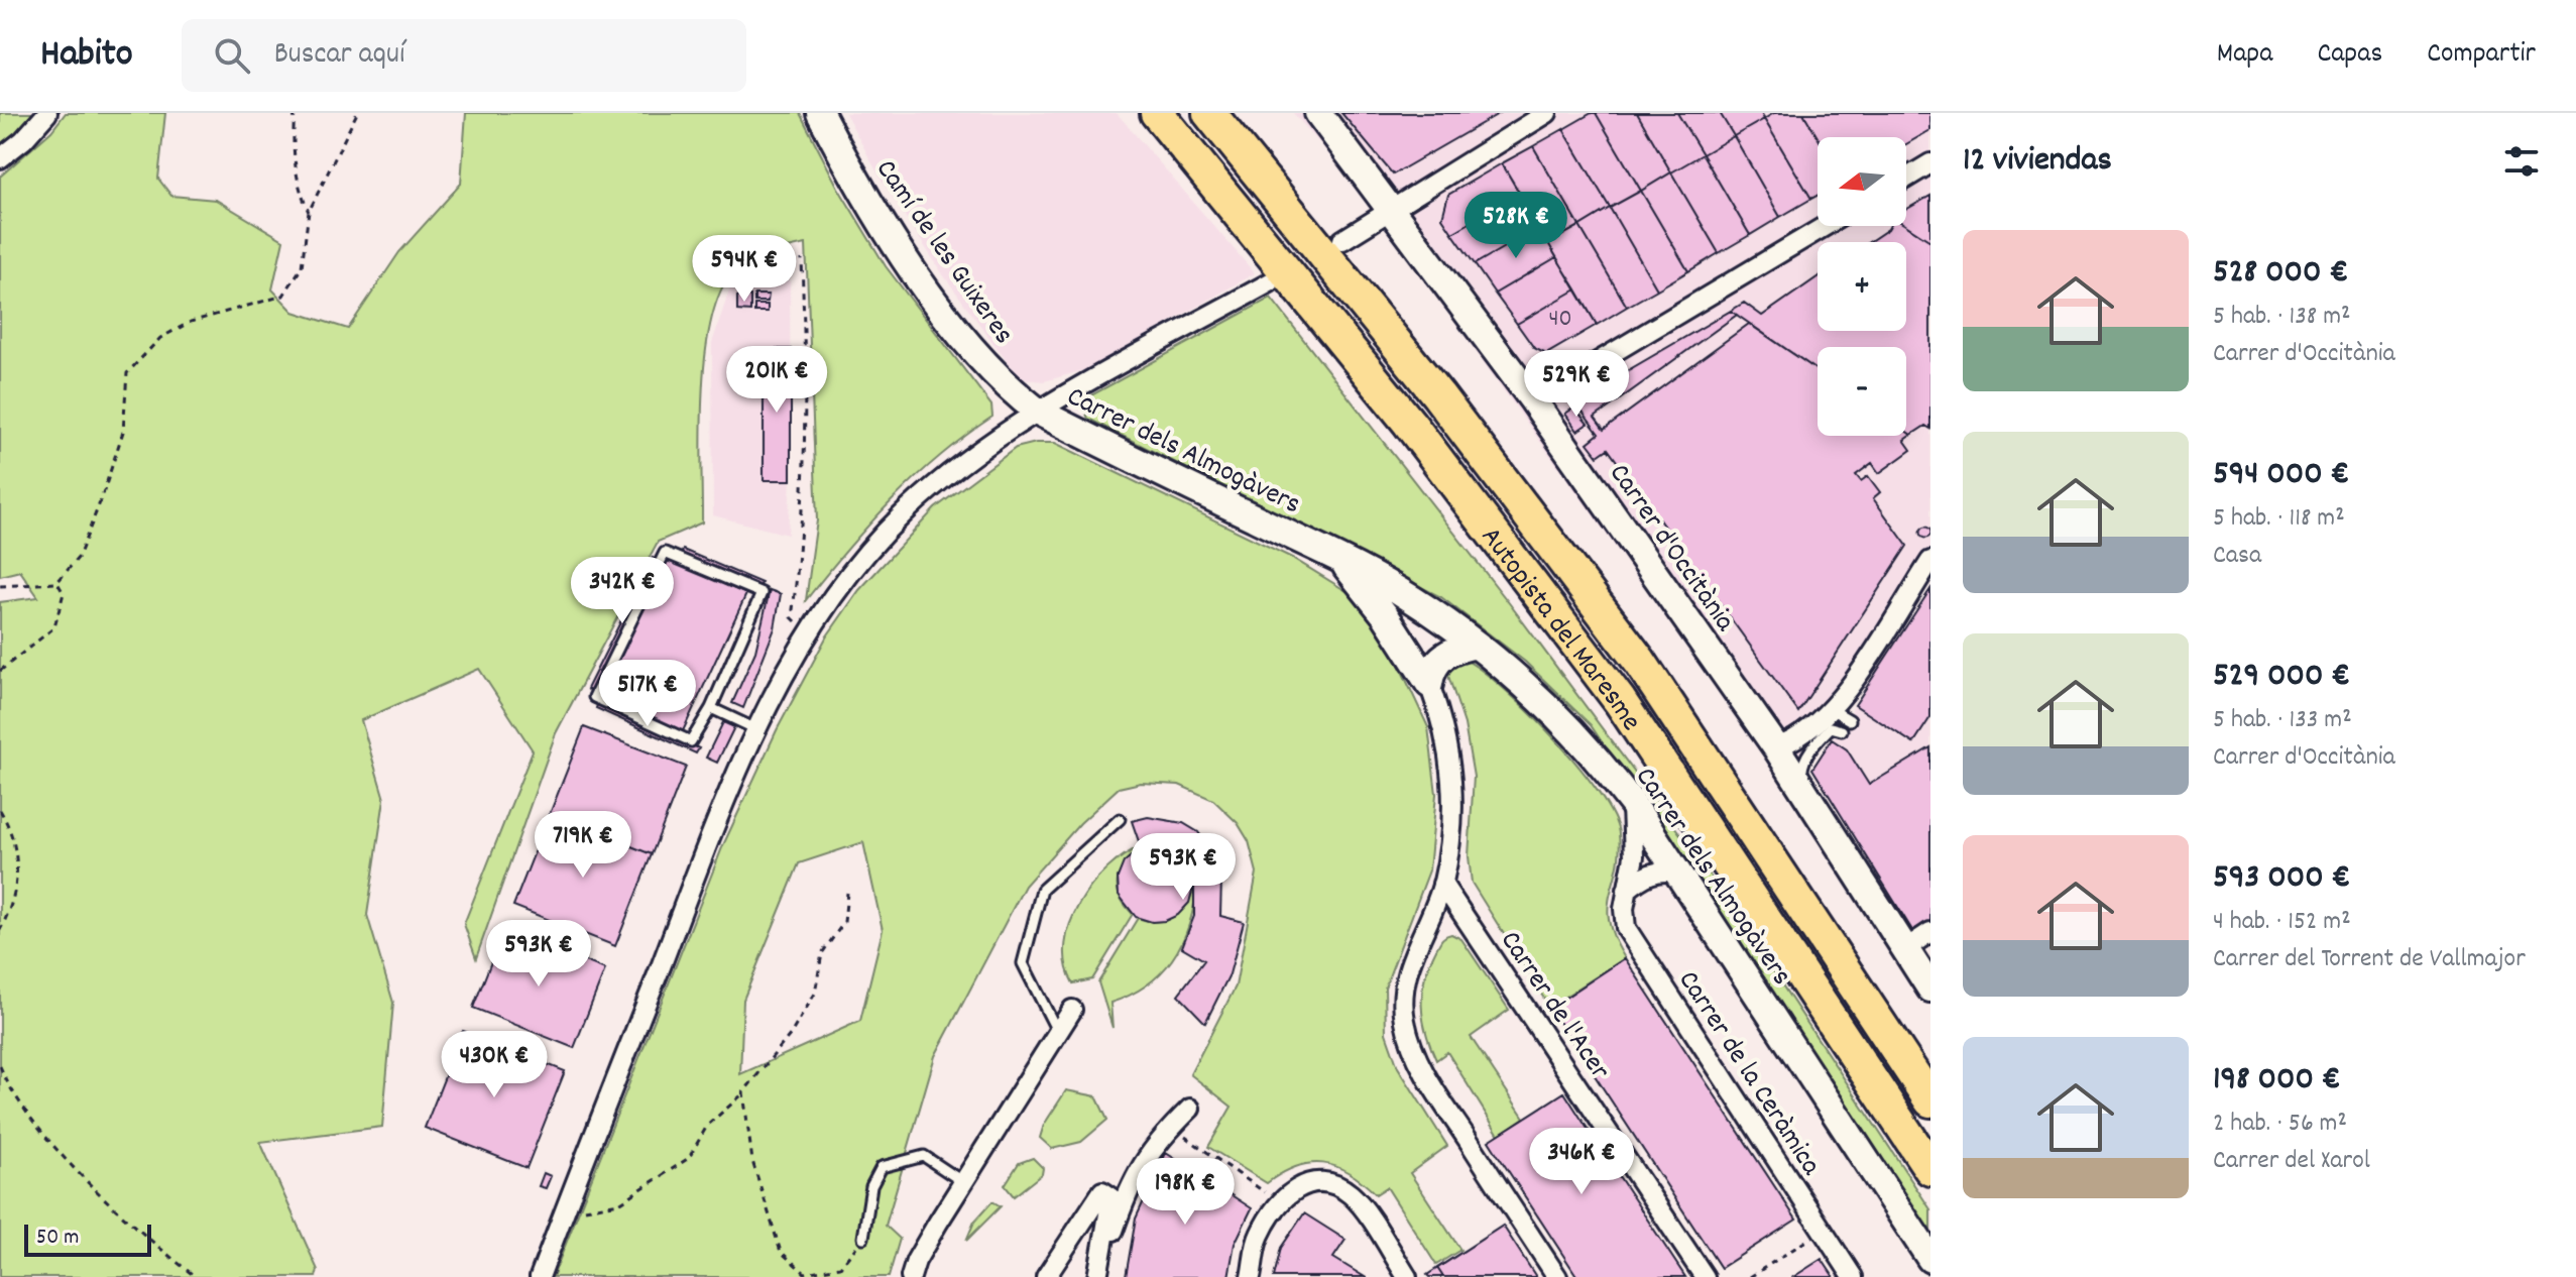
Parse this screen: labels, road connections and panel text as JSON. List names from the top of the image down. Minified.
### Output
{"streets":{"highway":["Autopista del Maresme"],"street":["Camí de les Guixeres","Carrer dels Almogàvers","Carrer d'Occitània","Carrer de l'Acer","Carrer de la Ceràmica"]},"crossings":[["Camí de les Guixeres","Carrer dels Almogàvers"],["Carrer dels Almogàvers","Carrer de la Ceràmica"]],"house_numbers":["40"],"scale_bar":"50 m","north":"left","page":{"header":"Habito","search":"Buscar aquí","nav":["Mapa","Capas","Compartir"],"heading":"12 viviendas","map_buttons":["+","−"],"price":["528K €","594K €","201K €","529K €","342K €","517K €","719K €","593K €","593K €","430K €","346K €","198K €"],"list":[{"name":"528 000 €","note":"5 hab. · 138 m² · Carrer d'Occitània"},{"name":"594 000 €","note":"5 hab. · 118 m² · Casa"},{"name":"529 000 €","note":"5 hab. · 133 m² · Carrer d'Occitània"},{"name":"593 000 €","note":"4 hab. · 152 m² · Carrer del Torrent de Vallmajor"},{"name":"198 000 €","note":"2 hab. · 56 m² · Carrer del Xarol"}],"scale":"50 m"}}
